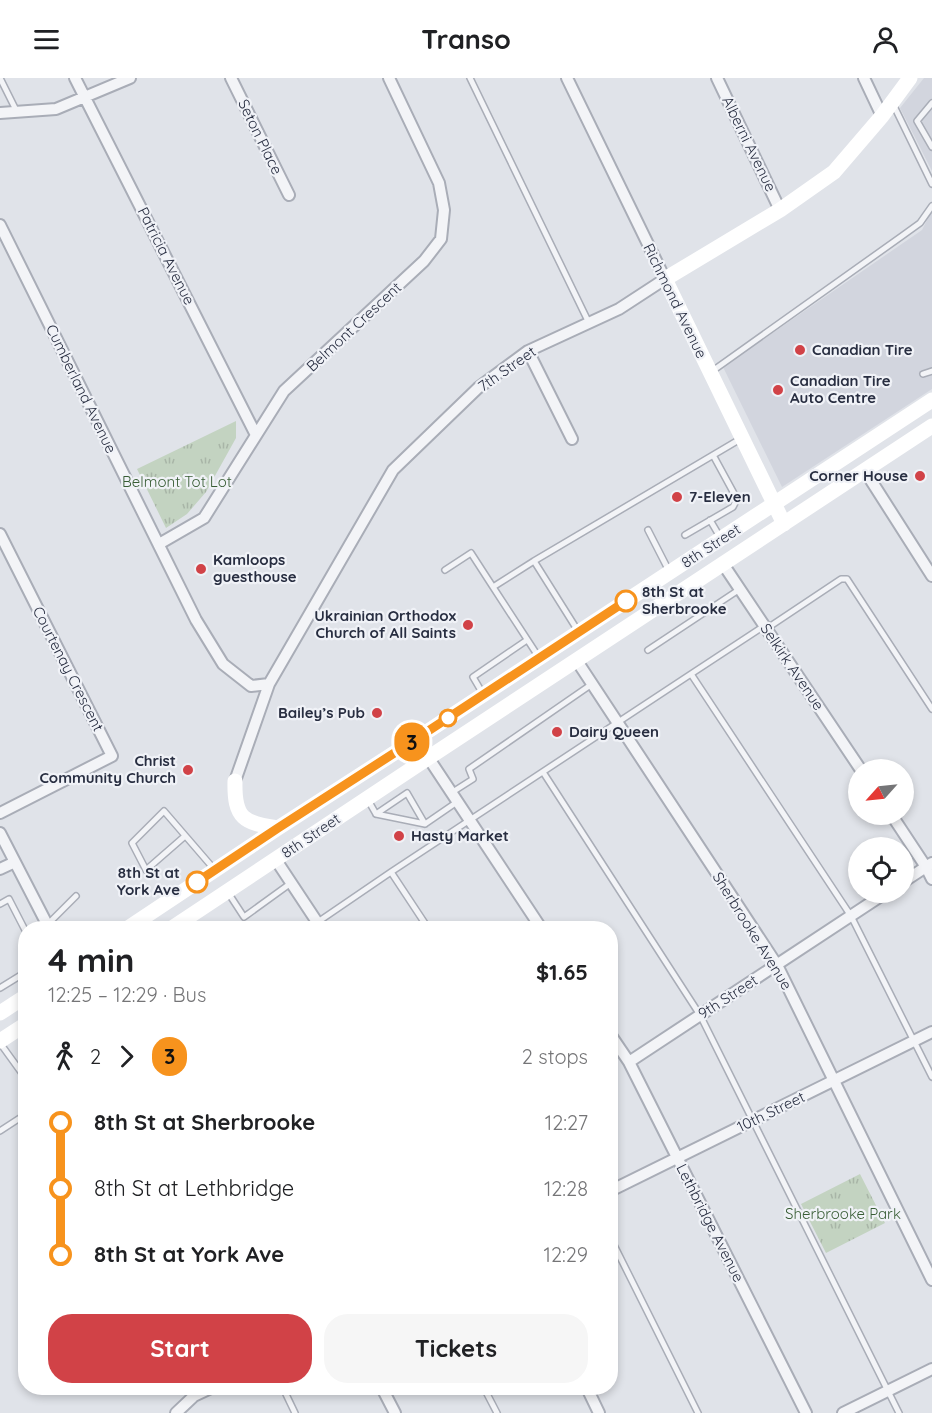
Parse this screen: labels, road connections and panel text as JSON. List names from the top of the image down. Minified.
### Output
{"streets":{"main road":["Richmond Avenue","7th Street","8th Street"],"street":["Seton Place","Alberni Avenue","Patricia Avenue","Belmont Crescent","Cumberland Avenue","Selkirk Avenue","Courtenay Crescent","Sherbrooke Avenue","9th Street","10th Street","Lethbridge Avenue"]},"crossings":[["Alberni Avenue","7th Street"],["Patricia Avenue","Belmont Crescent"],["Richmond Avenue","7th Street"],["Richmond Avenue","8th Street"],["Belmont Crescent","Cumberland Avenue"],["7th Street","Cumberland Avenue"],["8th Street","Selkirk Avenue"],["8th Street","Sherbrooke Avenue"],["Sherbrooke Avenue","9th Street"],["Sherbrooke Avenue","10th Street"],["9th Street","Lethbridge Avenue"],["10th Street","Lethbridge Avenue"]],"parks":["Belmont Tot Lot","Sherbrooke Park"],"places":["Canadian Tire","Canadian Tire Auto Centre","Corner House","7-Eleven","Kamloops guesthouse","8th St at Sherbrooke","Ukrainian Orthodox Church of All Saints","Bailey’s Pub","Dairy Queen","Christ Community Church","Hasty Market","8th St at York Ave"],"lines":["bus line 3"],"north":"bottom left","page":{"header":"Transo","on_map":"3","heading":["4 min","12:25 – 12:29 · Bus","$1.65"],"legs":["2","3","2 stops"],"list":[{"name":"8th St at Sherbrooke","value":"12:27"},{"name":"8th St at Lethbridge","value":"12:28"},{"name":"8th St at York Ave","value":"12:29"}],"buttons":["Start","Tickets"]}}
